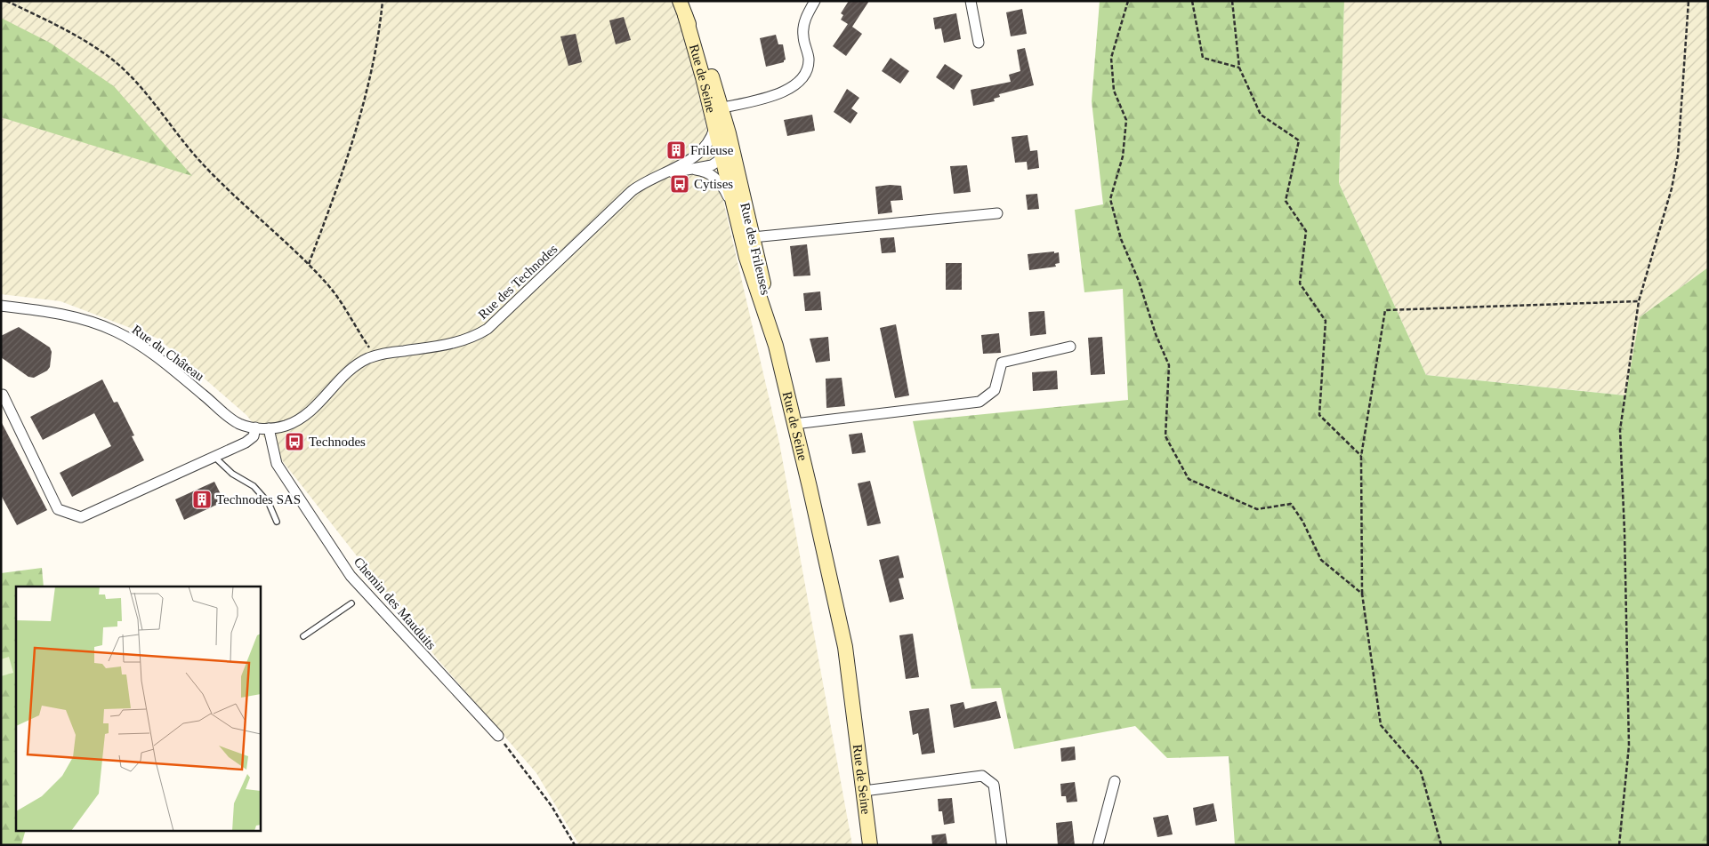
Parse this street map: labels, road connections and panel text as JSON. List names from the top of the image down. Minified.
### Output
{"streets":{"street":["Rue de Seine","Rue des Frileuses","Rue des Technodes","Rue du Château","Chemin des Mauduits"]},"crossings":[["Rue de Seine","Rue des Frileuses"],["Rue de Seine","Rue des Technodes"],["Rue des Frileuses","Rue des Technodes"],["Rue des Technodes","Rue du Château"],["Rue des Technodes","Chemin des Mauduits"]],"places":{"building":["Frileuse","Technodes SAS"],"bus stop":["Cytises","Technodes"]}}
